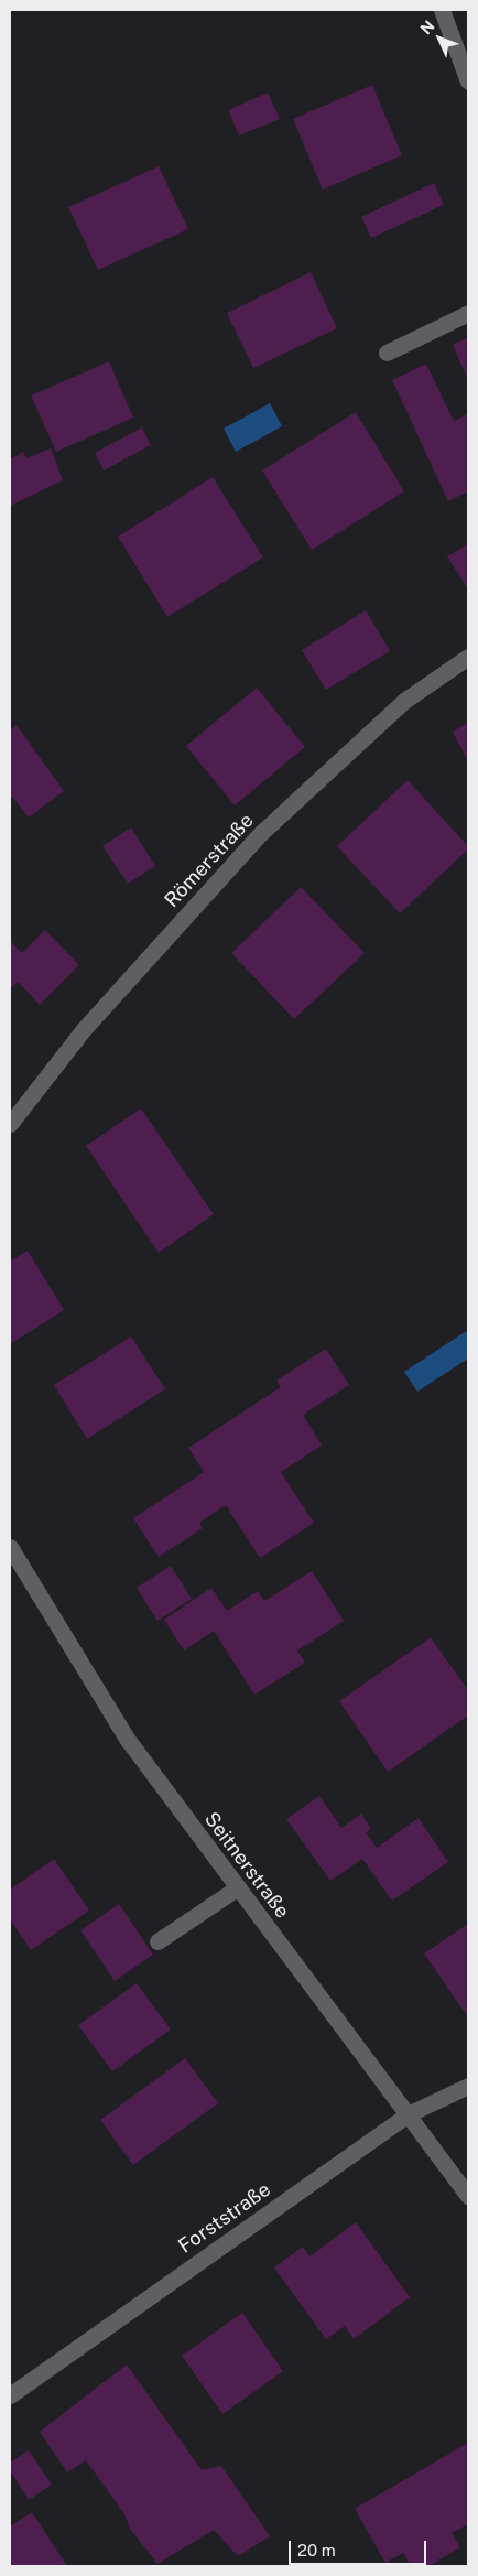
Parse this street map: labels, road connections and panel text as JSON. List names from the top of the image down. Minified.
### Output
{"streets":{"street":["Römerstraße","Seitnerstraße","Forststraße"]},"crossings":[["Seitnerstraße","Forststraße"]],"scale_bar":"20 m","north":"top left"}
